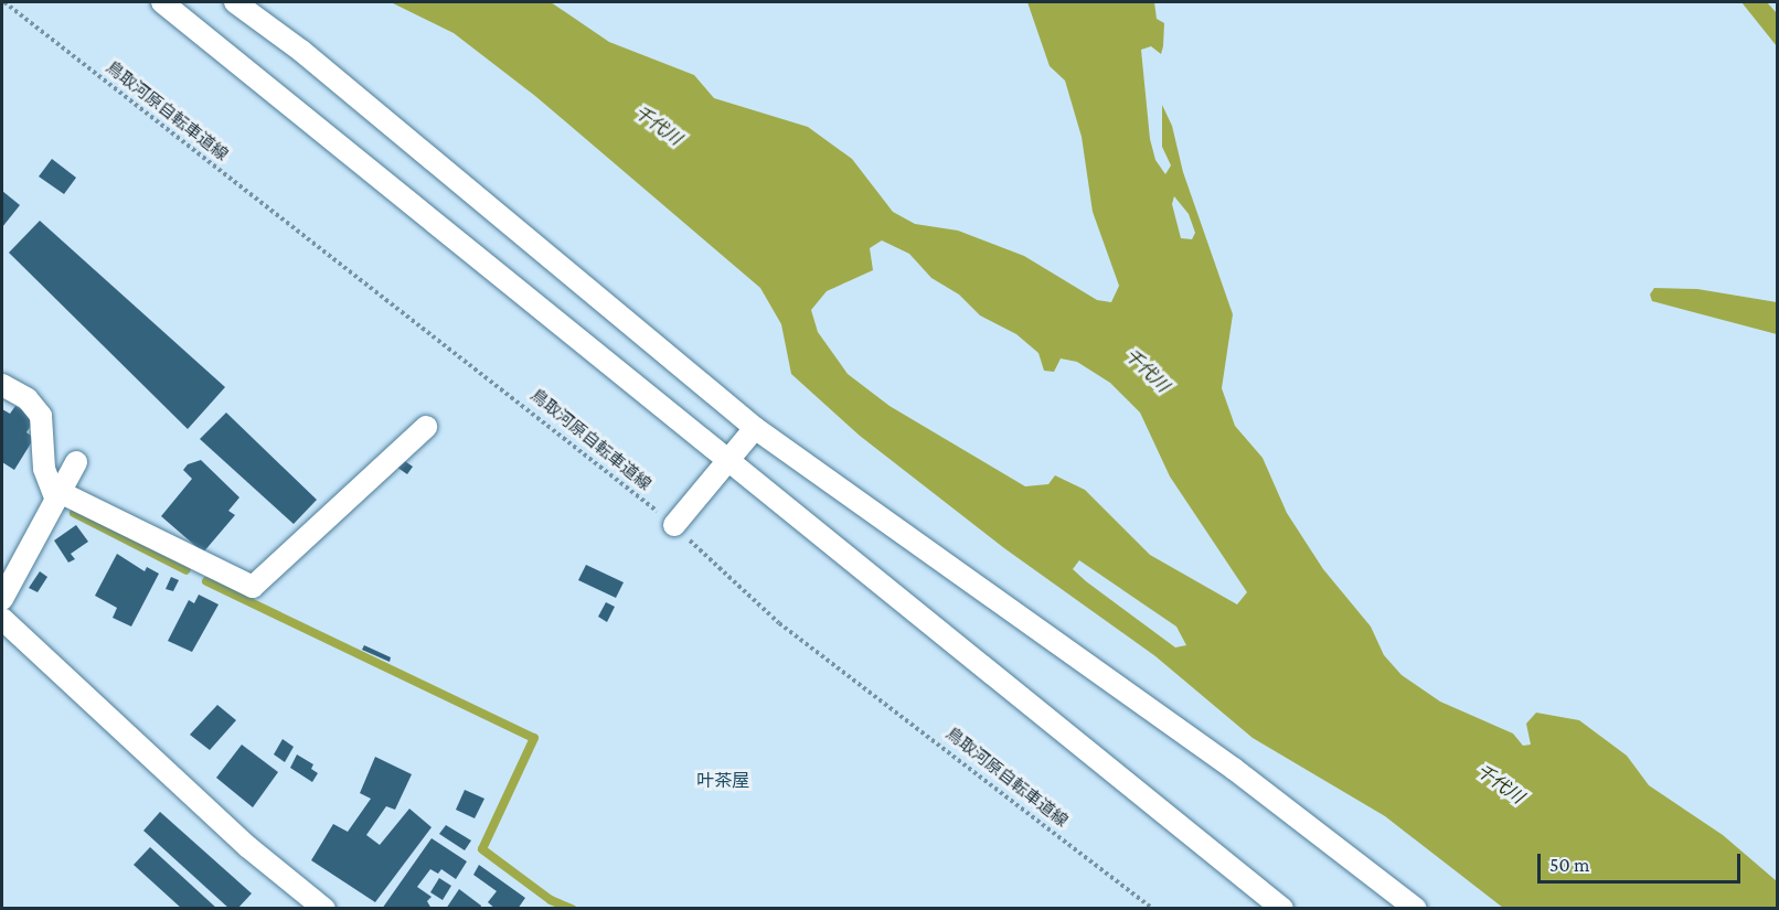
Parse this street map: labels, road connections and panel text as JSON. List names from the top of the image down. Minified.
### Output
{"streets":{"path":["鳥取河原自転車道線"]},"districts":["叶茶屋"],"water":["千代川"],"scale_bar":"50 m"}
